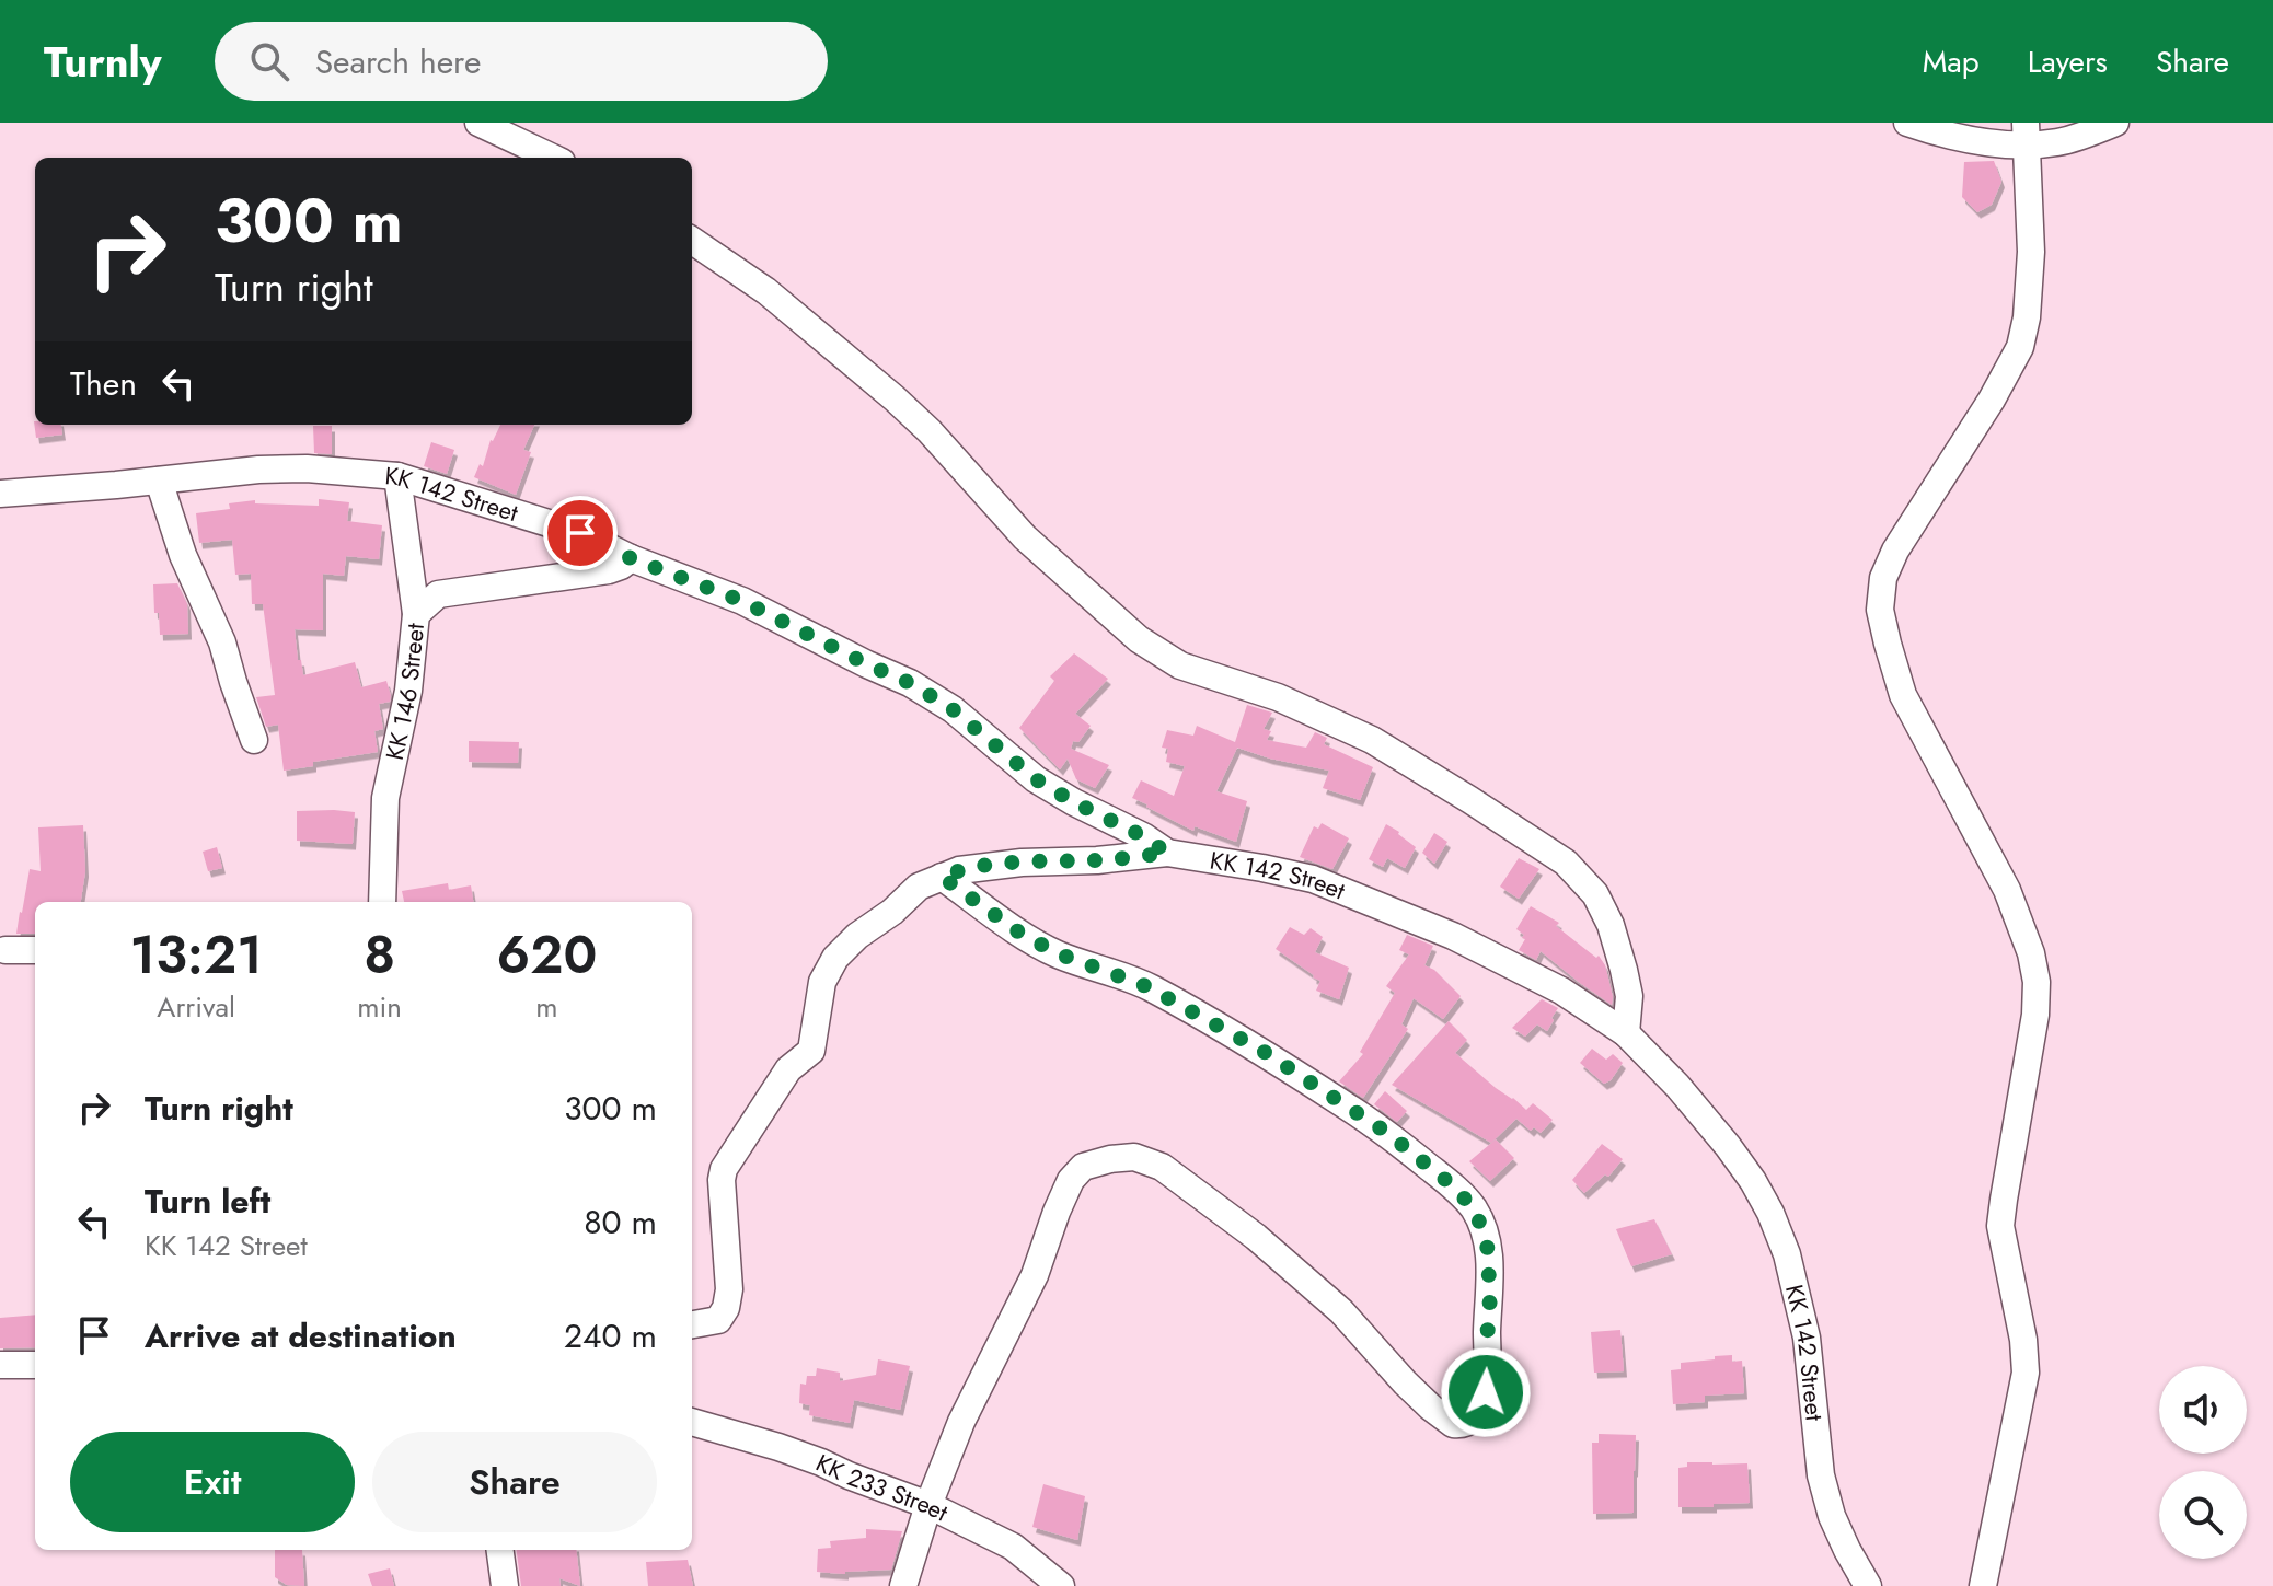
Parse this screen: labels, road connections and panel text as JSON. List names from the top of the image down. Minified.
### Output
{"streets":{"street":["KK 142 Street","KK 146 Street","KK 233 Street"]},"crossings":[["KK 142 Street","KK 146 Street"]],"page":{"header":"Turnly","search":"Search here","nav":["Map","Layers","Share"],"turn":["300 m","Turn right"],"then":"Then","eta":["13:21","Arrival","8","min","620","m"],"list":[{"name":"Turn right","value":"300 m"},{"name":"Turn left","note":"KK 142 Street","value":"80 m"},{"name":"Arrive at destination","value":"240 m"}],"buttons":["Exit","Share"]}}
